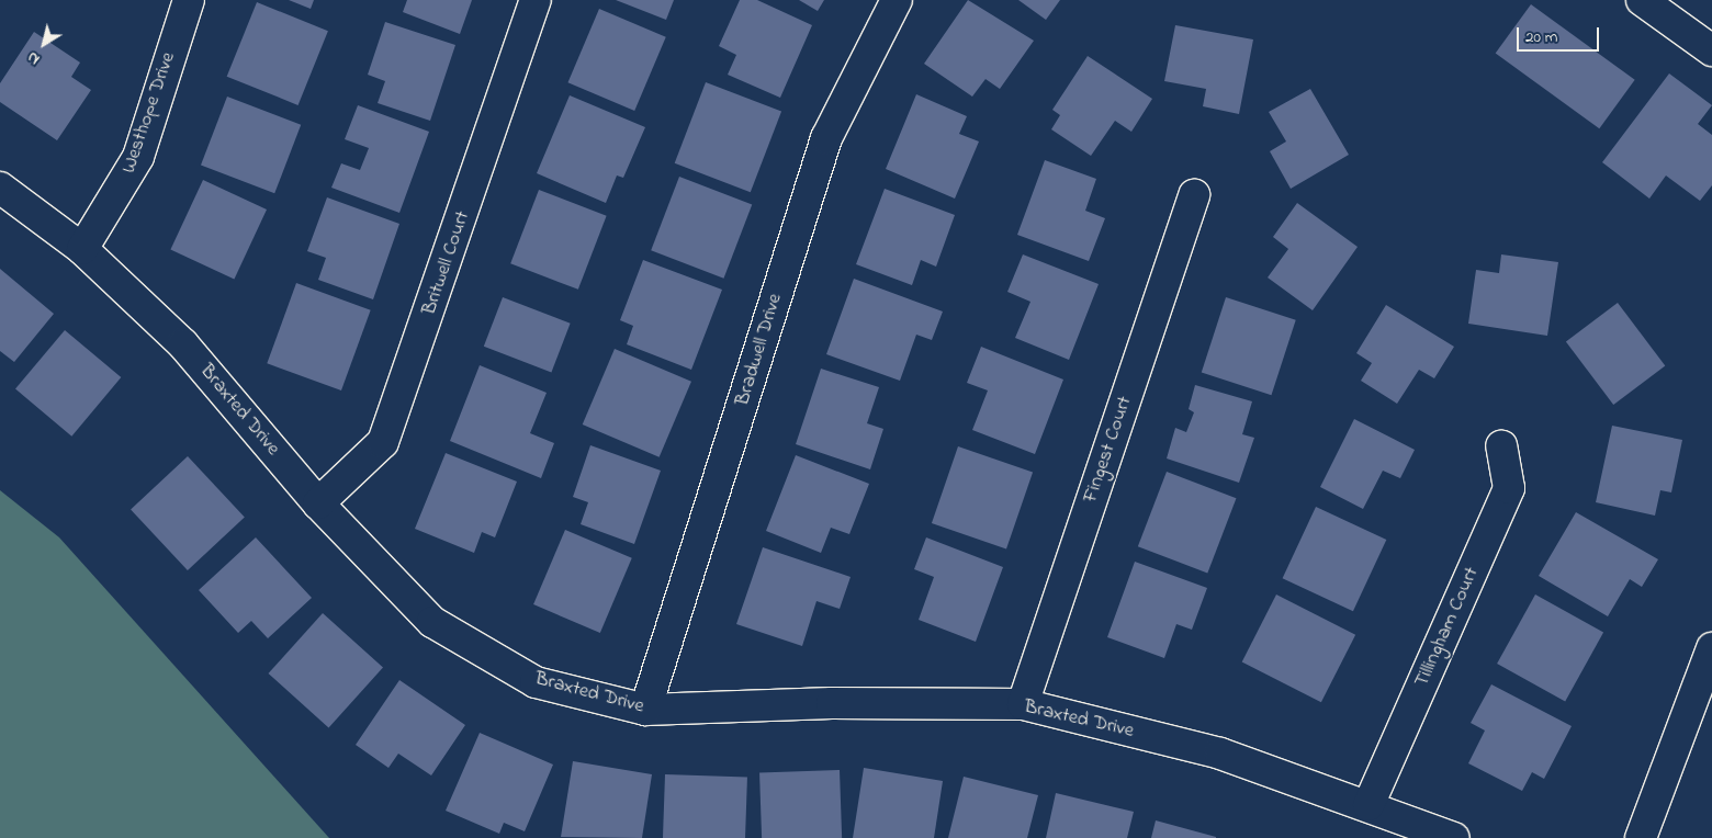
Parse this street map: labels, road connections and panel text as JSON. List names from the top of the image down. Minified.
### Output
{"streets":{"street":["Westhope Drive","Britwell Court","Bradwell Drive","Braxted Drive","Fingest Court","Tillingham Court"]},"crossings":[["Westhope Drive","Braxted Drive"],["Britwell Court","Braxted Drive"],["Bradwell Drive","Braxted Drive"],["Braxted Drive","Fingest Court"],["Braxted Drive","Tillingham Court"]],"scale_bar":"20 m","north":"bottom left"}
